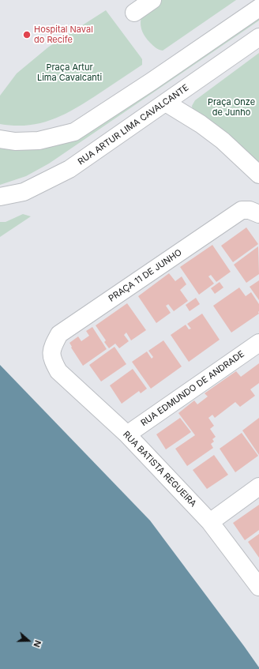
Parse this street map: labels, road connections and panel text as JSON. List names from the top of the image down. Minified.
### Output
{"streets":{"street":["RUA ARTUR LIMA CAVALCANTE","PRAÇA 11 DE JUNHO","RUA EDMUNDO DE ANDRADE","RUA BATISTA REGUEIRA"]},"crossings":[["PRAÇA 11 DE JUNHO","RUA BATISTA REGUEIRA"],["RUA EDMUNDO DE ANDRADE","RUA BATISTA REGUEIRA"]],"parks":["Praça Artur Lima Cavalcanti","Praça Onze de Junho"],"places":["Hospital Naval do Recife"],"north":"right"}
